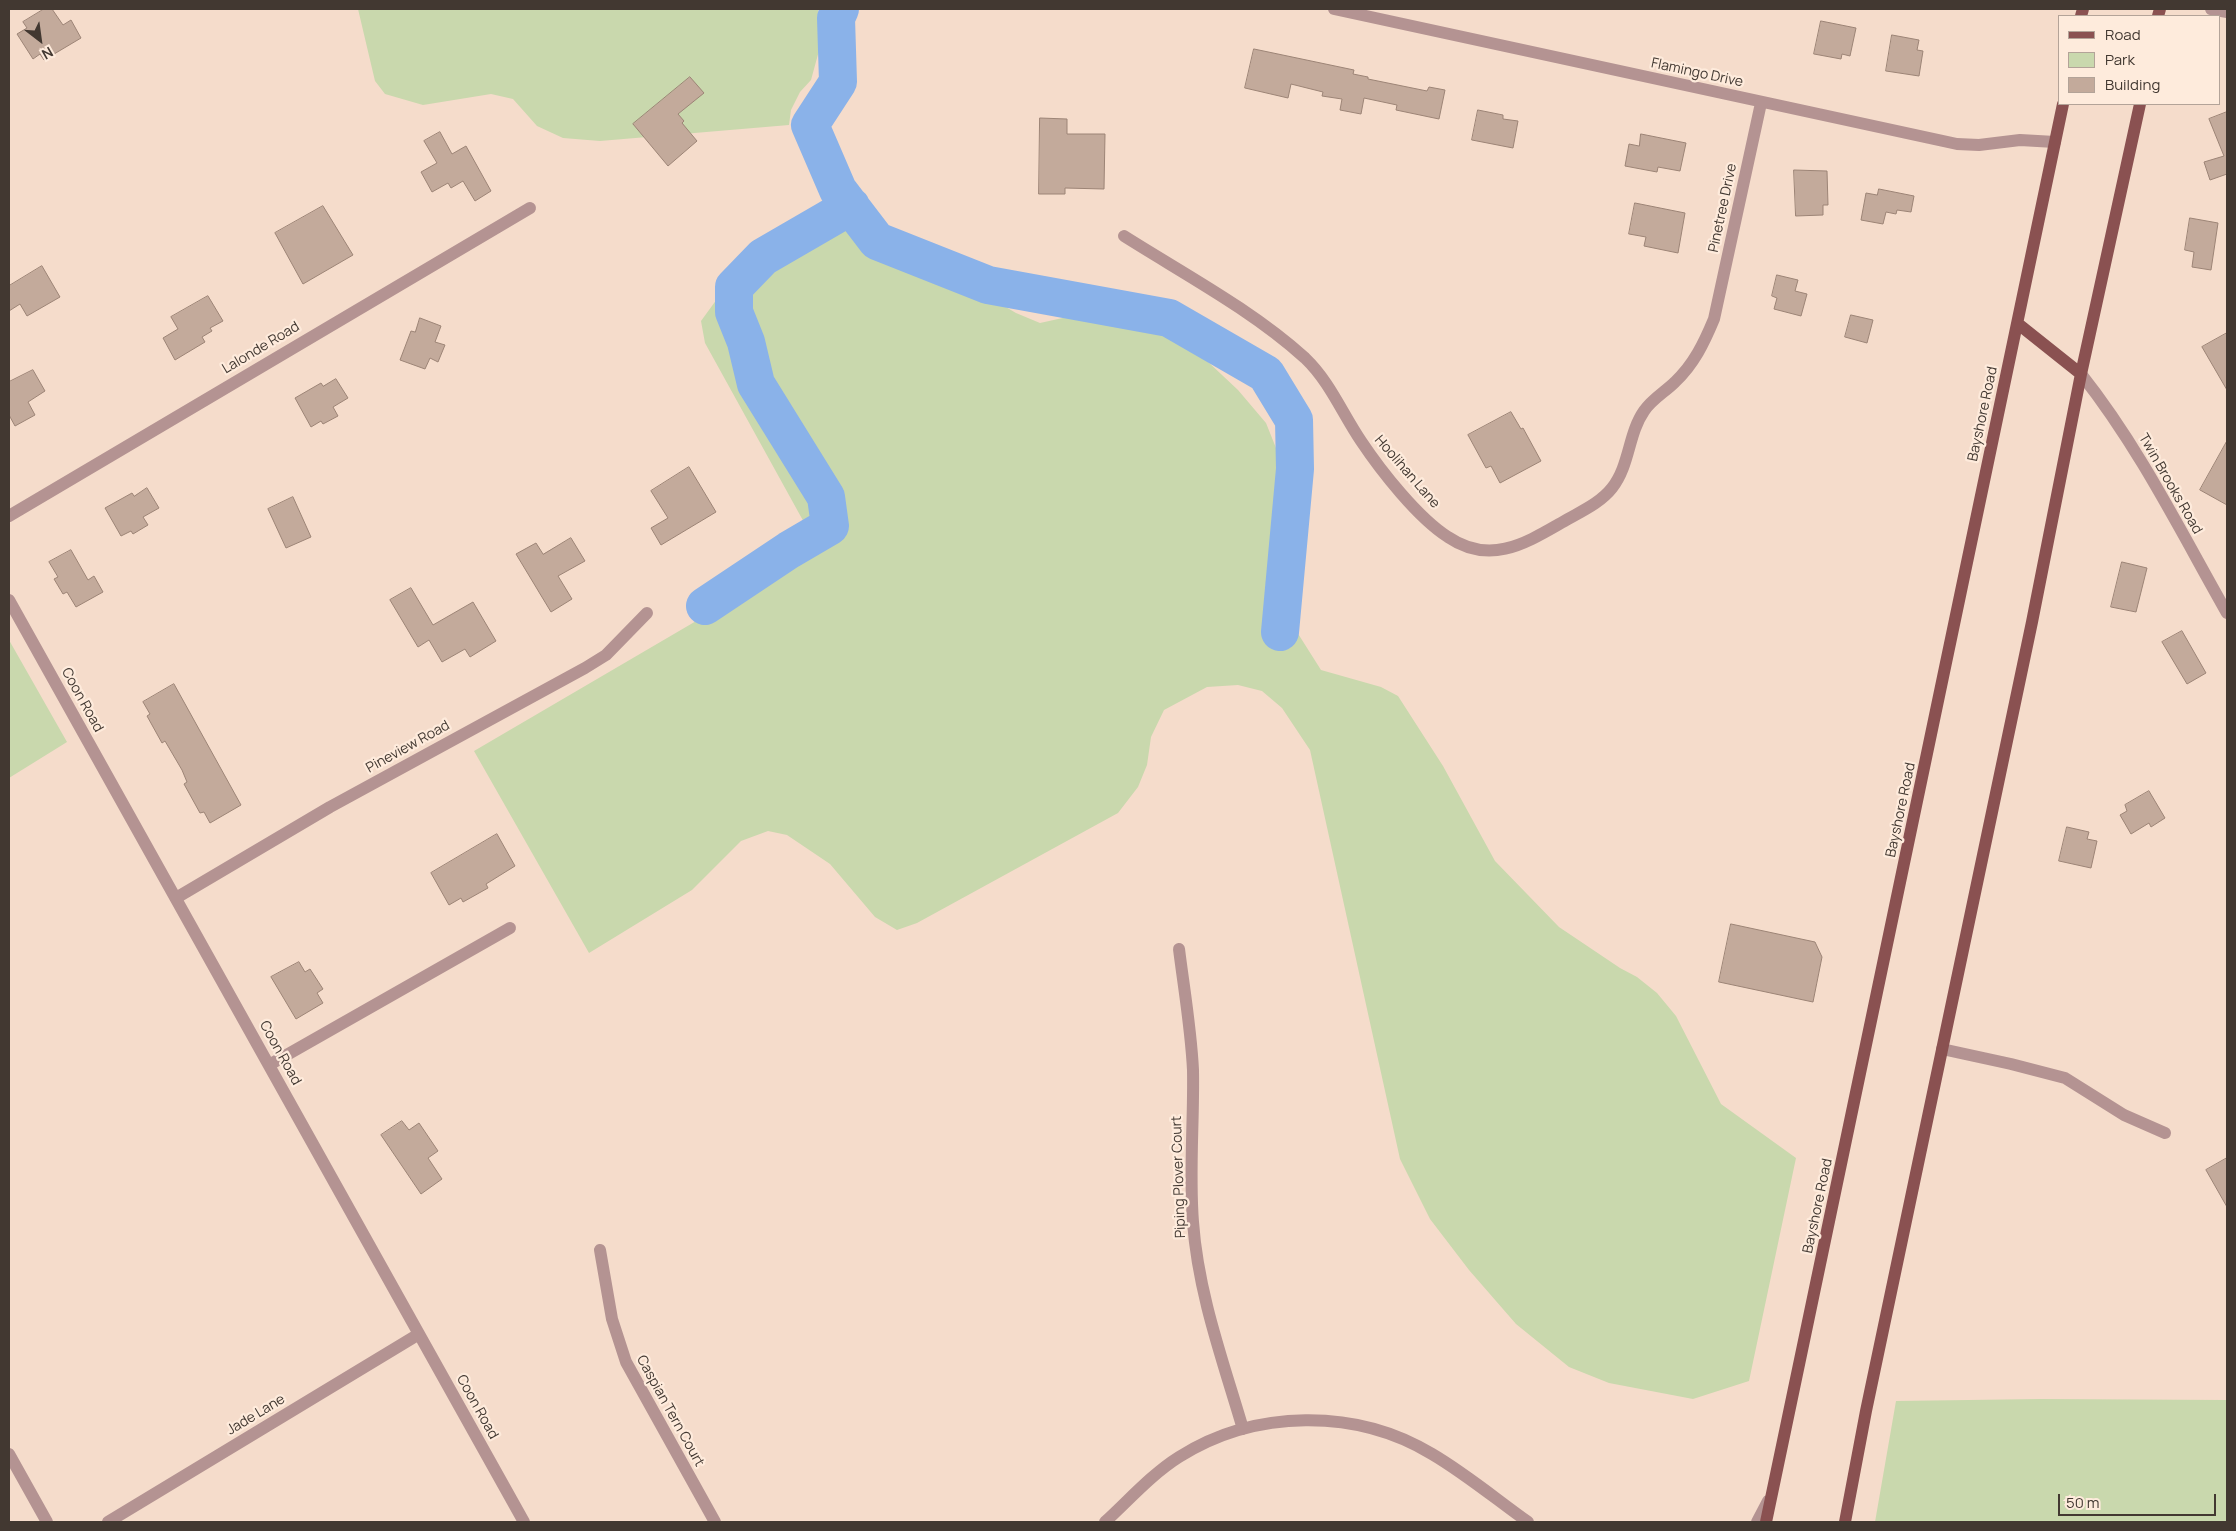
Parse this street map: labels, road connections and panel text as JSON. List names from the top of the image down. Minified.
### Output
{"streets":{"main road":["Bayshore Road"],"street":["Flamingo Drive","Pinetree Drive","Lalonde Road","Hoolihan Lane","Twin Brooks Road","Coon Road","Pineview Road","Piping Plover Court","Caspian Tern Court","Jade Lane"]},"crossings":[["Flamingo Drive","Pinetree Drive"],["Flamingo Drive","Bayshore Road"],["Pinetree Drive","Hoolihan Lane"],["Coon Road","Pineview Road"],["Coon Road","Jade Lane"]],"legend":["Road","Park","Building"],"scale_bar":"50 m","north":"bottom right"}
